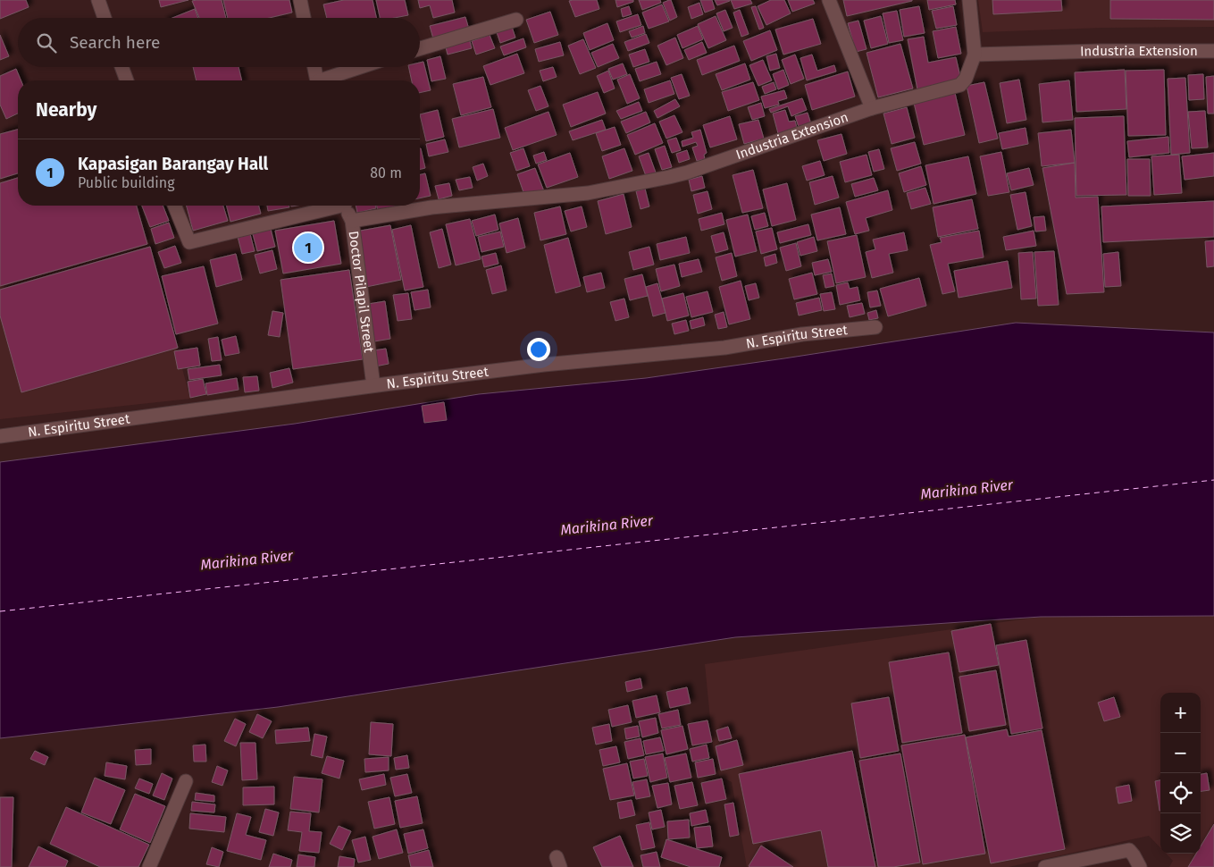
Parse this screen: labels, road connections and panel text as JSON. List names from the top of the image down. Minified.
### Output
{"streets":{"street":["Industria Extension","Doctor Pilapil Street","N. Espiritu Street"]},"crossings":[["Industria Extension","Doctor Pilapil Street"],["Doctor Pilapil Street","N. Espiritu Street"]],"water":["Marikina River"],"page":{"search":"Search here","heading":"Nearby","list":[{"mark":"1","name":"Kapasigan Barangay Hall","note":"Public building","value":"80 m"}],"pins":"1","map_buttons":["+","−"]}}
